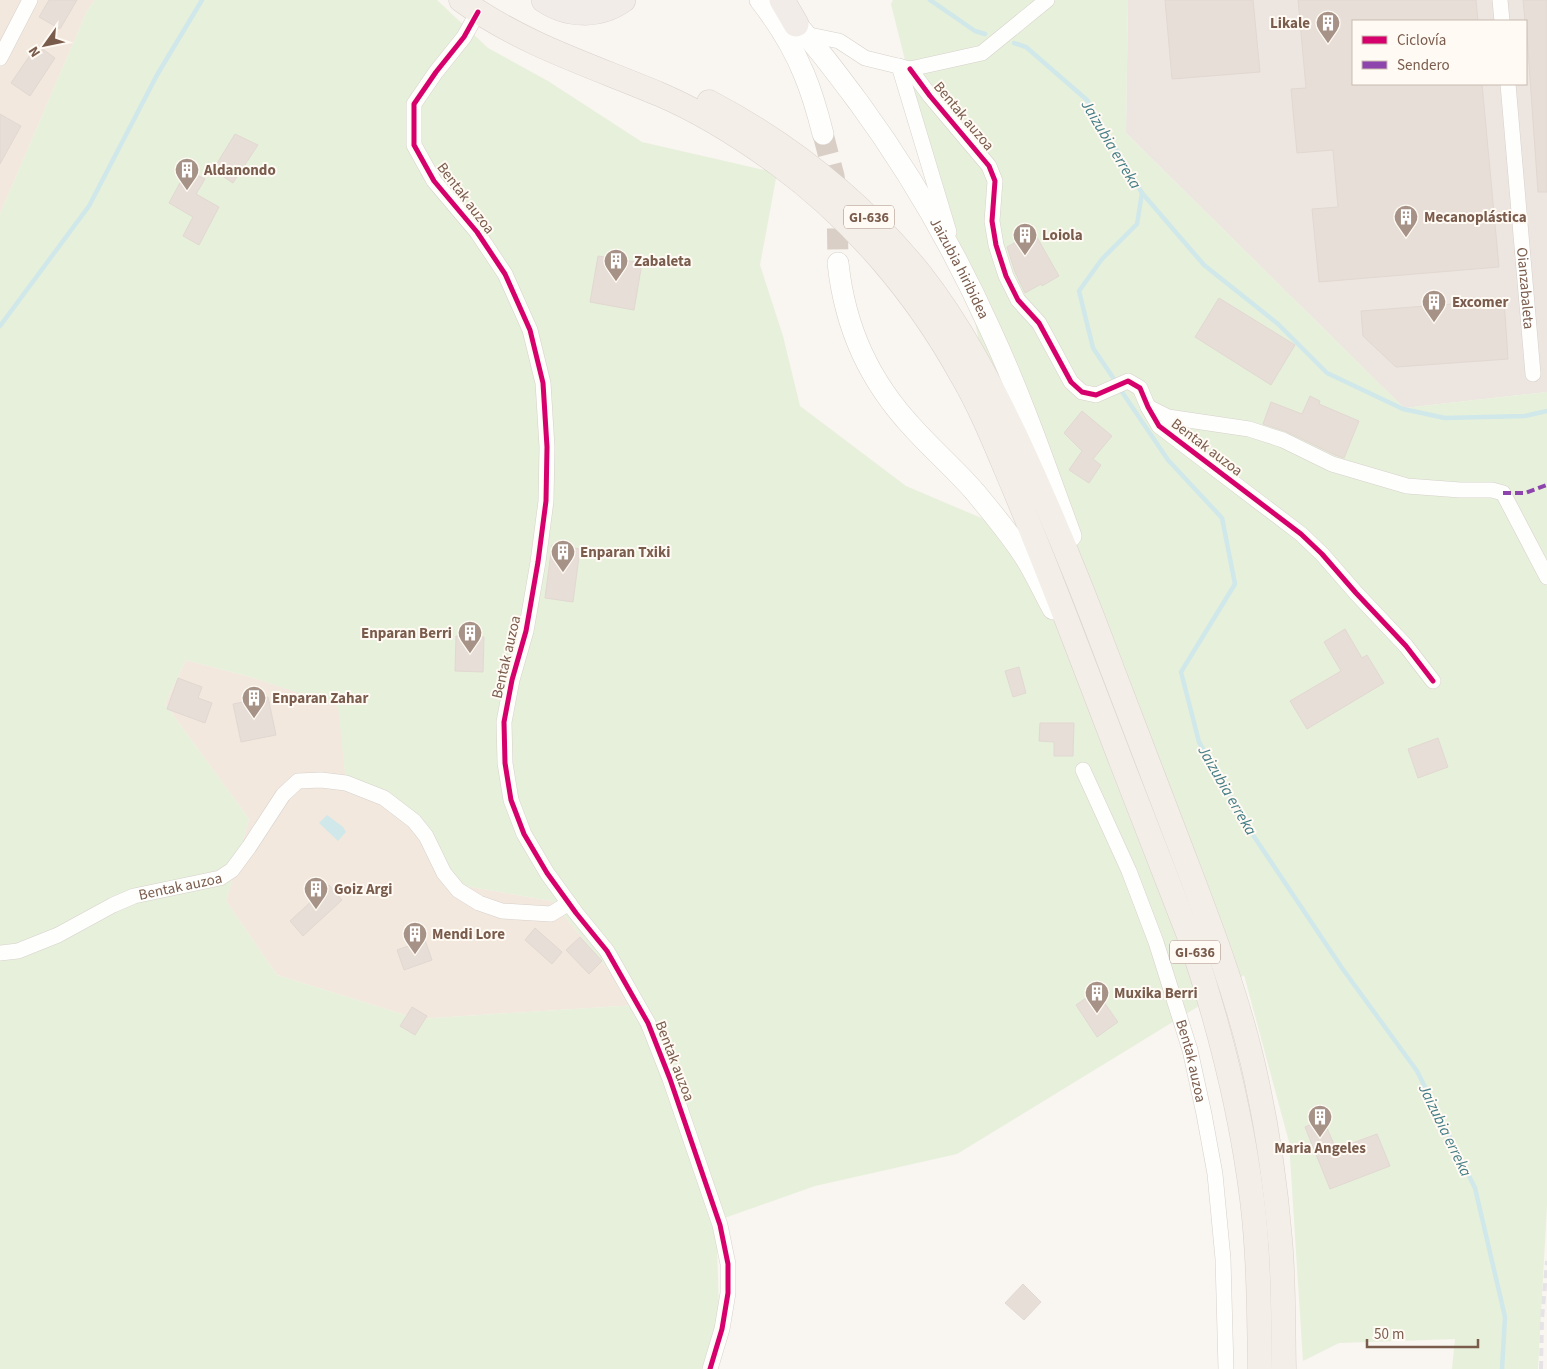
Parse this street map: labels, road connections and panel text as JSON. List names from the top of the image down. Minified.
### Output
{"streets":{"main road":["GI-636","Jaizubia hiribidea"],"street":["Bentak auzoa","Oianzabaleta"]},"crossings":[["Bentak auzoa","GI-636"],["GI-636","Jaizubia hiribidea"]],"water":["Jaizubia erreka"],"places":{"building":["Likale","Aldanondo","Mecanoplástica","Loiola","Zabaleta","Excomer","Enparan Txiki","Enparan Berri","Enparan Zahar","Goiz Argi","Mendi Lore","Muxika Berri","Maria Angeles"]},"legend":["Ciclovía","Sendero"],"scale_bar":"50 m","north":"bottom left"}
